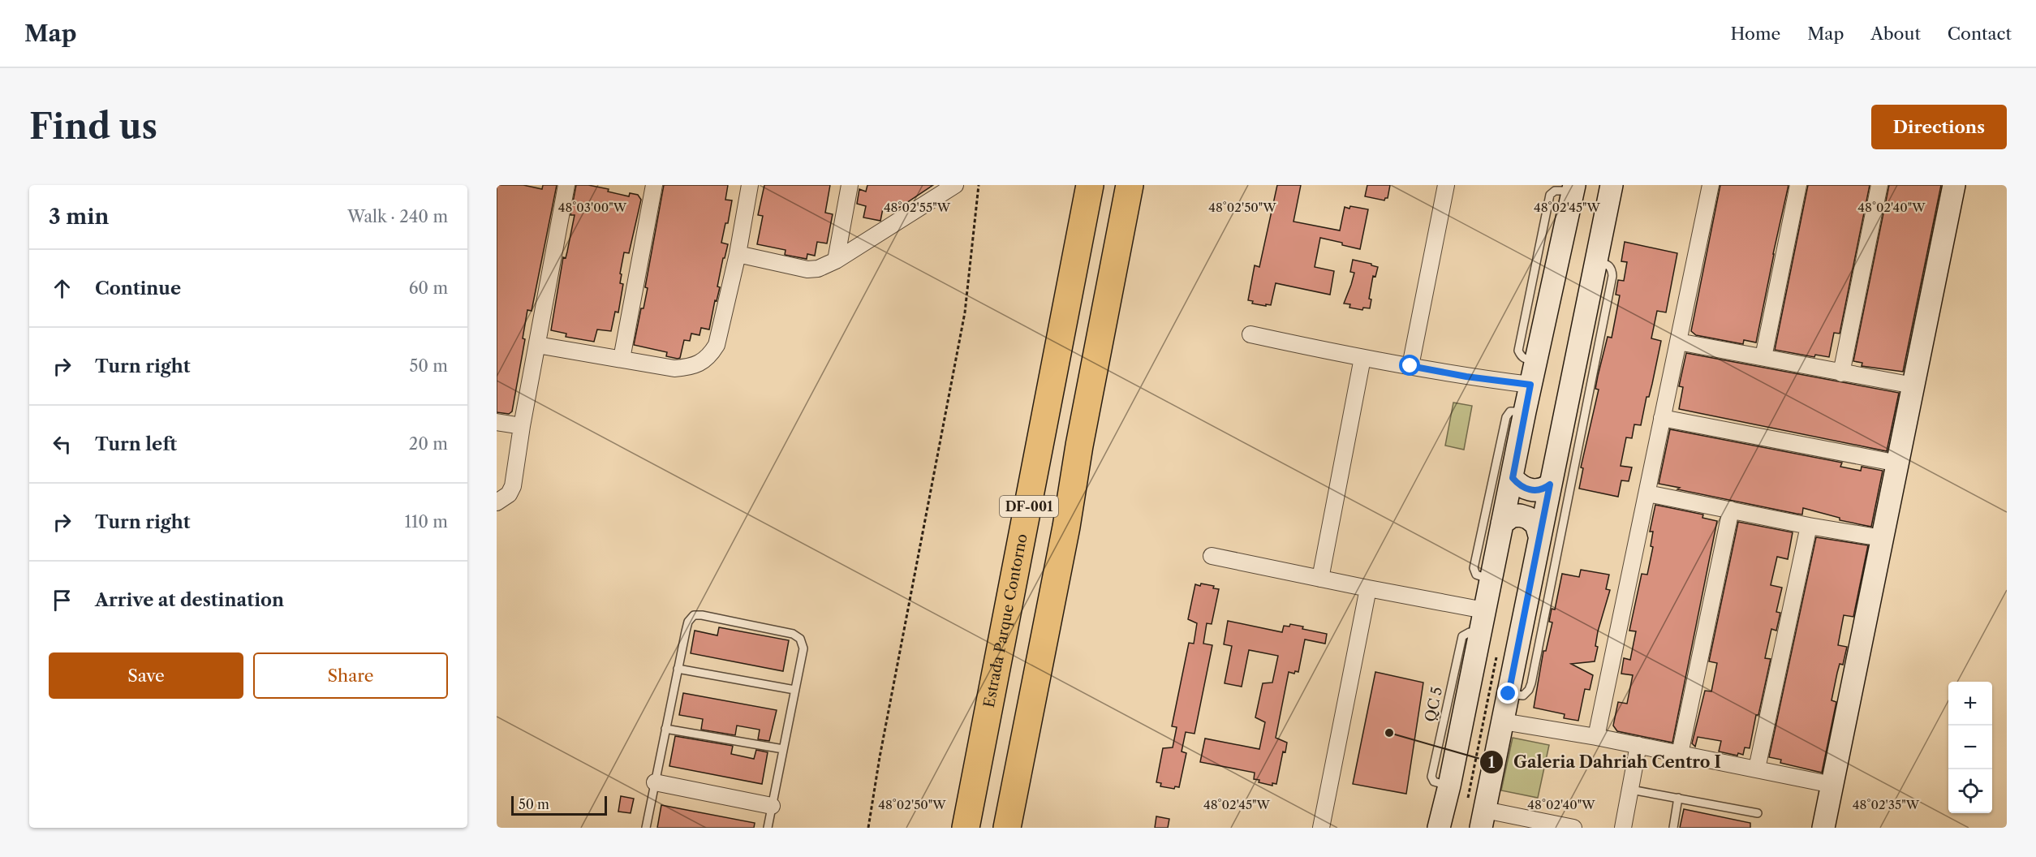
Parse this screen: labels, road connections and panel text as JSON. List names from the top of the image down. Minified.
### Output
{"streets":{"highway":["DF-001","Estrada Parque Contorno"]},"places":["Galeria Dahriah Centro I"],"scale_bar":"50 m","page":{"header":"Map","nav":["Home","Map","About","Contact"],"buttons":["Directions",["Save","Share"]],"title":"Find us","heading":["3 min","Walk · 240 m"],"list":[["Continue","60 m"],["Turn right","50 m"],["Turn left","20 m"],["Turn right","110 m"],"Arrive at destination"],"map_buttons":["+","−"],"scale":"50 m"},"coordinates":["48°03'00\"W","48°02'55\"W","48°02'50\"W","48°02'45\"W","48°02'40\"W","48°02'35\"W"]}
